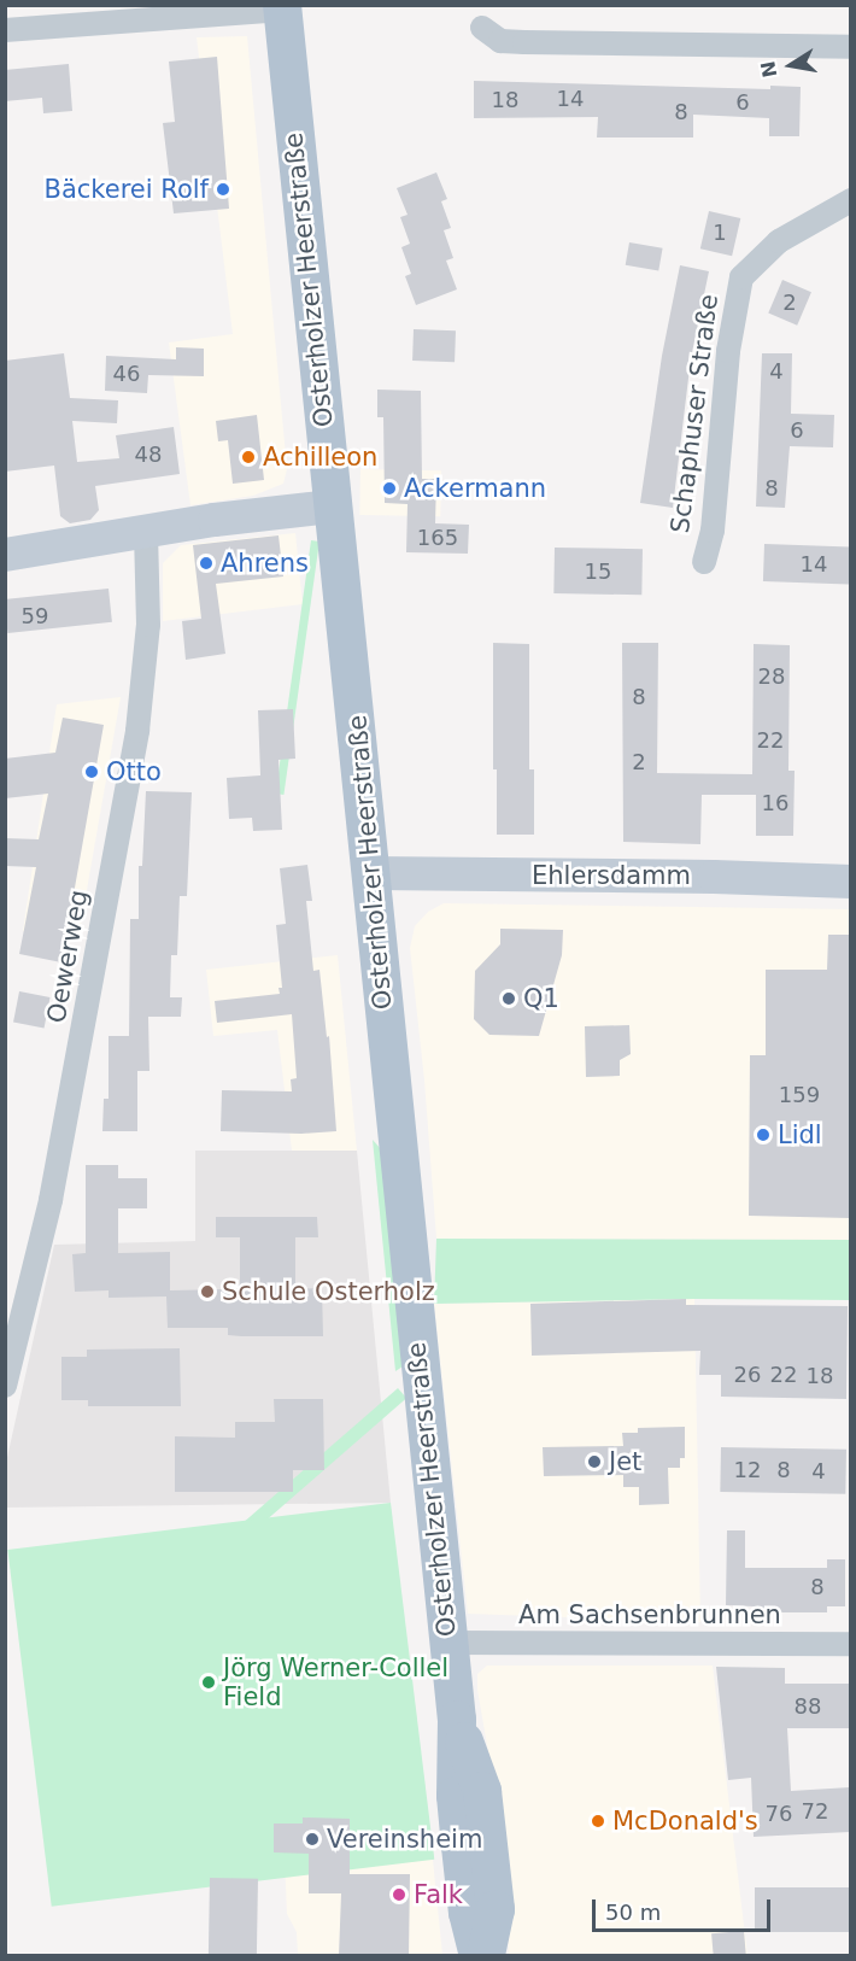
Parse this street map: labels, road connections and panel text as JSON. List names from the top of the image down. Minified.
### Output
{"streets":{"main road":["Osterholzer Heerstraße"],"street":["Schaphuser Straße","Ehlersdamm","Oewerweg","Am Sachsenbrunnen"]},"crossings":[["Osterholzer Heerstraße","Ehlersdamm"],["Osterholzer Heerstraße","Am Sachsenbrunnen"]],"places":["Bäckerei Rolf","Achilleon","Ackermann","Ahrens","Otto","Q1","Lidl","Schule Osterholz","Jet","Jörg Werner-Collel Field","McDonald's","Vereinsheim","Falk"],"house_numbers":["14","18","6","8","1","2","4","46","6","48","8","165","14","15","59","28","8","22","2","16","159","26","22","18","12","8","4","8","88","72","76"],"scale_bar":"50 m","north":"left"}
